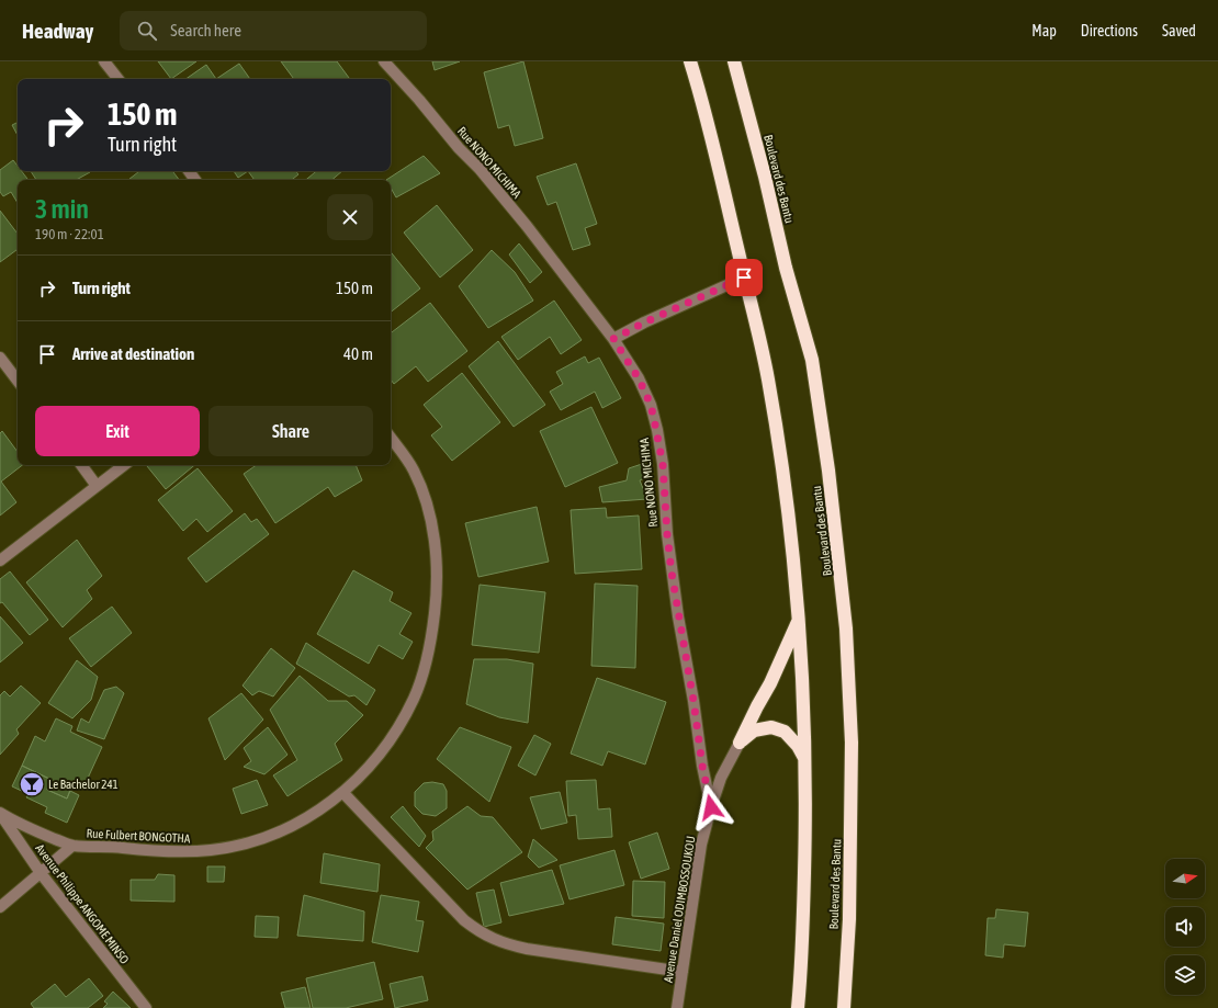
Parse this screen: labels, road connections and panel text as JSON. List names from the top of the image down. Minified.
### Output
{"streets":{"highway":["Boulevard des Bantu"],"street":["Rue NONO MICHIMA","Rue Fulbert BONGOTHA","Avenue Philippe ANGOME MINSO","Avenue Daniel ODIMBOSSOUKOU"]},"crossings":[["Rue NONO MICHIMA","Avenue Daniel ODIMBOSSOUKOU"],["Rue Fulbert BONGOTHA","Avenue Philippe ANGOME MINSO"]],"places":{"bar":["Le Bachelor 241"]},"north":"right","page":{"header":"Headway","search":"Search here","nav":["Map","Directions","Saved"],"turn":["150 m","Turn right"],"heading":["3 min","190 m · 22:01"],"list":[{"name":"Turn right","value":"150 m"},{"name":"Arrive at destination","value":"40 m"}],"buttons":["Exit","Share"]}}
